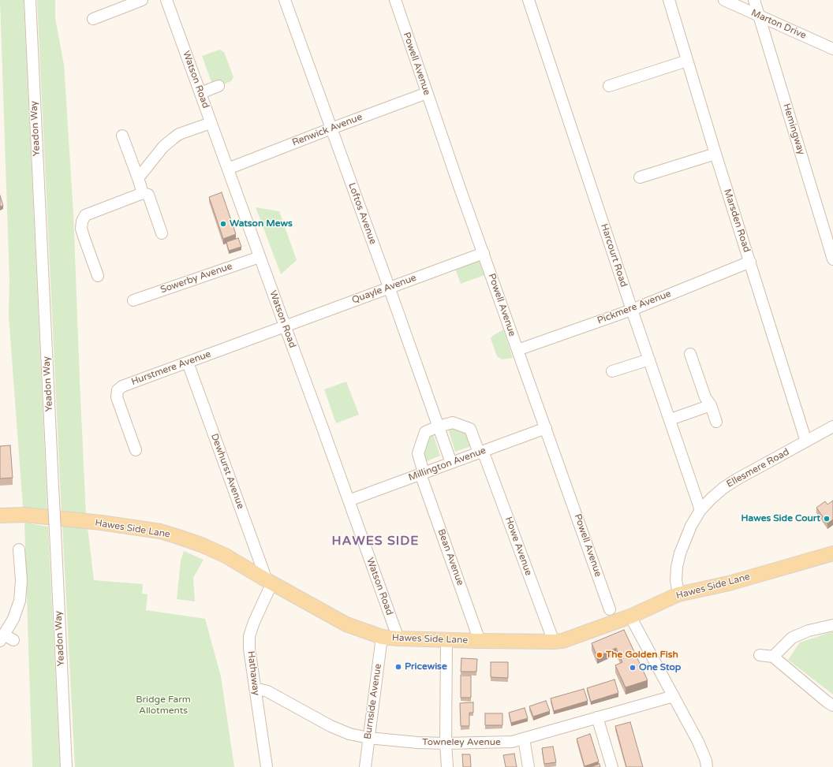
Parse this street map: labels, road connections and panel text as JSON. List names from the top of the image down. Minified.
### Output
{"streets":{"main road":["Hawes Side Lane"],"street":["Marton Drive","Powell Avenue","Watson Road","Yeadon Way","Hemingway","Renwick Avenue","Loftos Avenue","Marsden Road","Harcourt Road","Sowerby Avenue","Quayle Avenue","Pickmere Avenue","Hurstmere Avenue","Millington Avenue","Ellesmere Road","Dewhurst Avenue","Howe Avenue","Bean Avenue","Hathaway","Burnside Avenue","Towneley Avenue"]},"crossings":[["Marton Drive","Hemingway"],["Powell Avenue","Renwick Avenue"],["Powell Avenue","Quayle Avenue"],["Powell Avenue","Pickmere Avenue"],["Powell Avenue","Millington Avenue"],["Watson Road","Renwick Avenue"],["Watson Road","Sowerby Avenue"],["Watson Road","Quayle Avenue"],["Watson Road","Hurstmere Avenue"],["Watson Road","Millington Avenue"],["Watson Road","Hawes Side Lane"],["Renwick Avenue","Loftos Avenue"],["Loftos Avenue","Quayle Avenue"],["Loftos Avenue","Millington Avenue"],["Marsden Road","Pickmere Avenue"],["Marsden Road","Ellesmere Road"],["Harcourt Road","Pickmere Avenue"],["Harcourt Road","Ellesmere Road"],["Quayle Avenue","Hurstmere Avenue"],["Hurstmere Avenue","Dewhurst Avenue"],["Millington Avenue","Howe Avenue"],["Millington Avenue","Bean Avenue"],["Ellesmere Road","Hawes Side Lane"],["Dewhurst Avenue","Hawes Side Lane"],["Dewhurst Avenue","Hathaway"],["Hawes Side Lane","Howe Avenue"],["Hawes Side Lane","Bean Avenue"],["Hawes Side Lane","Hathaway"],["Hawes Side Lane","Burnside Avenue"],["Hathaway","Towneley Avenue"],["Burnside Avenue","Towneley Avenue"]],"districts":["HAWES SIDE"],"parks":["Bridge Farm Allotments"],"places":["Watson Mews","Hawes Side Court","The Golden Fish","Pricewise","One Stop"]}
